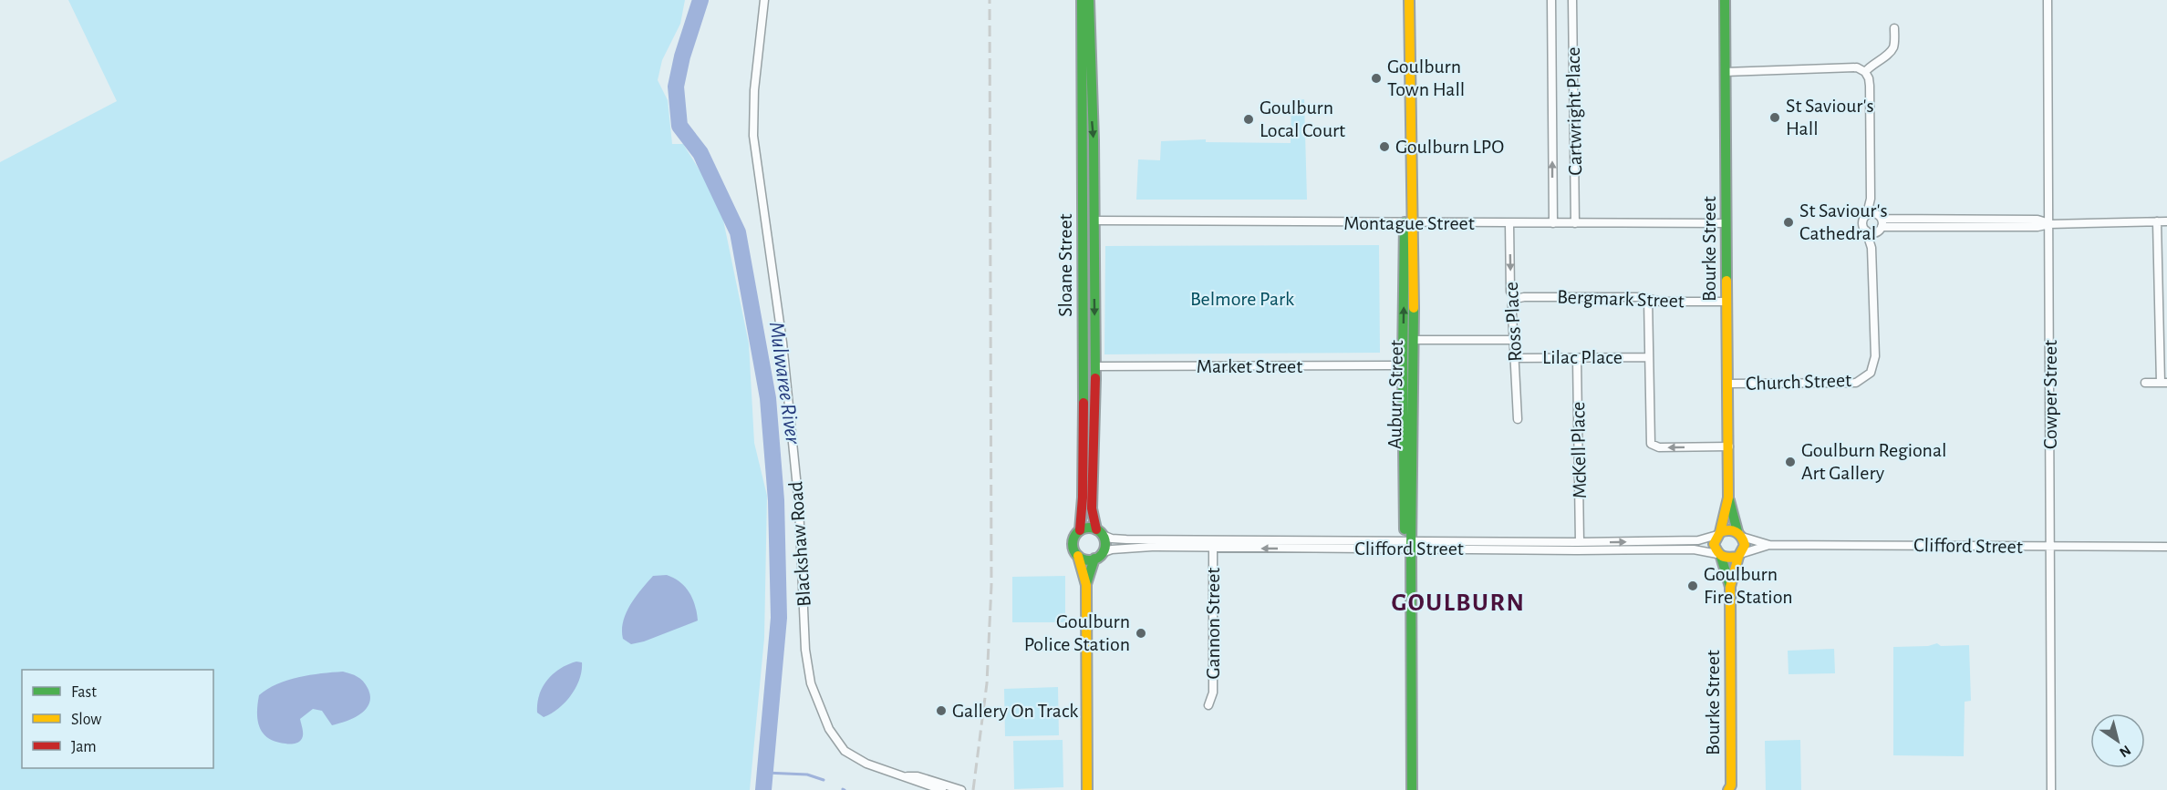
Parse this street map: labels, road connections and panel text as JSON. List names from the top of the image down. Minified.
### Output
{"streets":{"main road":["Bourke Street","Sloane Street","Auburn Street"],"street":["Cartwright Place","Montague Street","Bergmark Street","Ross Place","Lilac Place","Market Street","Church Street","Cowper Street","McKell Place","Blackshaw Road","Clifford Street","Gannon Street"]},"crossings":[["Cartwright Place","Montague Street"],["Montague Street","Bourke Street"],["Montague Street","Sloane Street"],["Montague Street","Ross Place"],["Montague Street","Auburn Street"],["Bourke Street","Bergmark Street"],["Bourke Street","Church Street"],["Bourke Street","Clifford Street"],["Sloane Street","Market Street"],["Sloane Street","Clifford Street"],["Bergmark Street","Ross Place"],["Ross Place","Lilac Place"],["Lilac Place","McKell Place"],["Market Street","Auburn Street"],["Auburn Street","Clifford Street"],["Cowper Street","Clifford Street"],["McKell Place","Clifford Street"],["Clifford Street","Gannon Street"]],"one_way":["Ross Place"],"districts":["GOULBURN"],"water":["Mulwaree River"],"parks":["Belmore Park"],"places":["Goulburn Town Hall","St Saviour's Hall","Goulburn Local Court","Goulburn LPO","St Saviour's Cathedral","Goulburn Regional Art Gallery","Goulburn Fire Station","Goulburn Police Station","Gallery On Track"],"legend":["Fast","Slow","Jam"],"north":"bottom right"}
